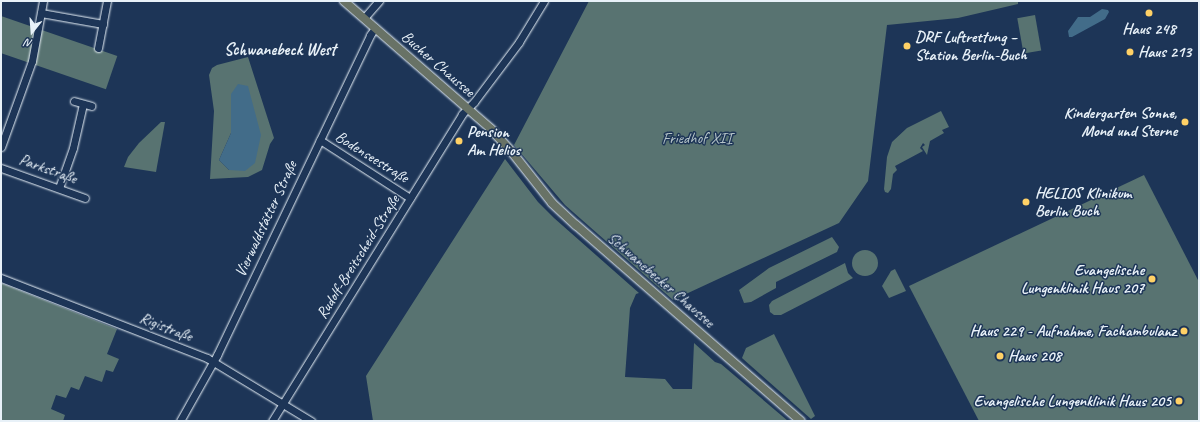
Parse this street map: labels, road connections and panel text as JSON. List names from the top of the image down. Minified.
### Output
{"streets":{"main road":["Bucher Chaussee","Schwanebecker Chaussee"],"street":["Bodenseestraße","Parkstraße","Vierwaldstätter Straße","Rudolf-Breitscheid-Straße","Rigistraße"]},"crossings":[["Bucher Chaussee","Vierwaldstätter Straße"],["Bucher Chaussee","Rudolf-Breitscheid-Straße"],["Bucher Chaussee","Schwanebecker Chaussee"],["Bodenseestraße","Vierwaldstätter Straße"],["Bodenseestraße","Rudolf-Breitscheid-Straße"],["Vierwaldstätter Straße","Rigistraße"],["Rudolf-Breitscheid-Straße","Rigistraße"]],"districts":["Schwanebeck West"],"parks":["Friedhof XII"],"places":["Haus 248","DRF Luftrettung – Station Berlin-Buch","Haus 213","Kindergarten Sonne, Mond und Sterne","Pension Am Helios","HELIOS Klinikum Berlin Buch","Evangelische Lungenklinik Haus 207","Haus 229 - Aufnahme, Fachambulanz","Haus 208","Evangelische Lungenklinik Haus 205"],"north":"bottom"}
